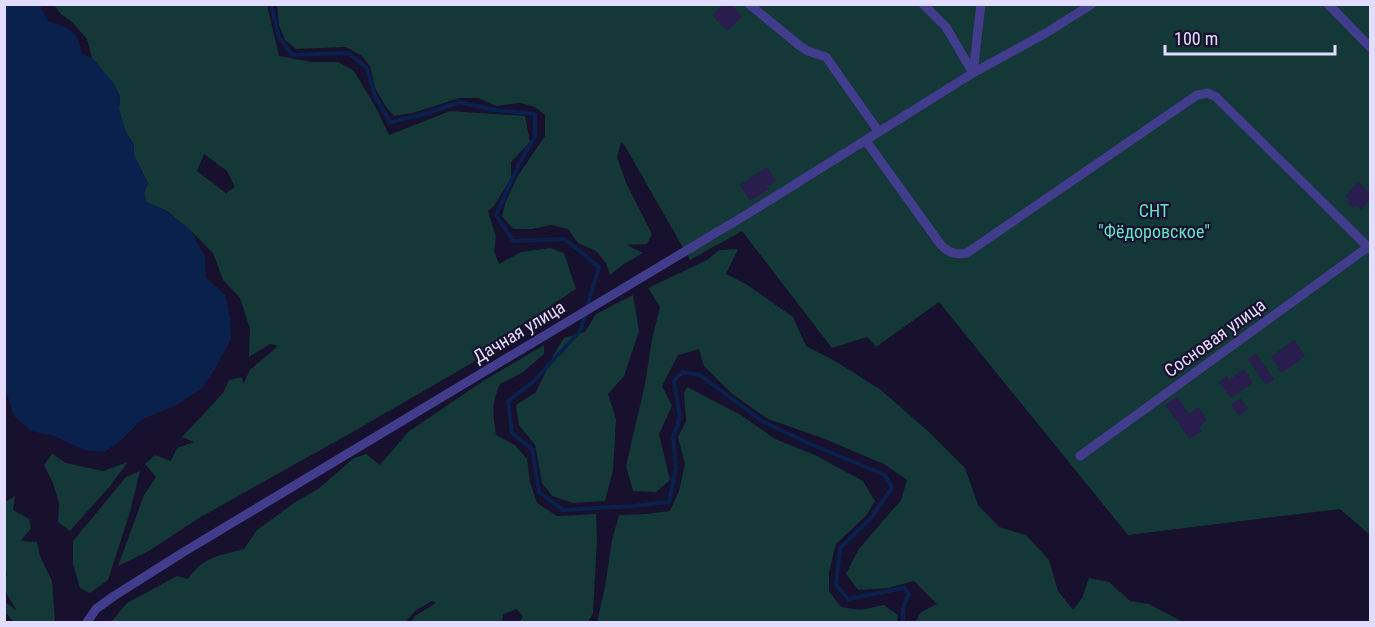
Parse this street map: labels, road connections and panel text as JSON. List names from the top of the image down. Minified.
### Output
{"streets":{"street":["Дачная улица","Сосновая улица"]},"parks":["СНТ \"Фёдоровское\""],"scale_bar":"100 m"}
